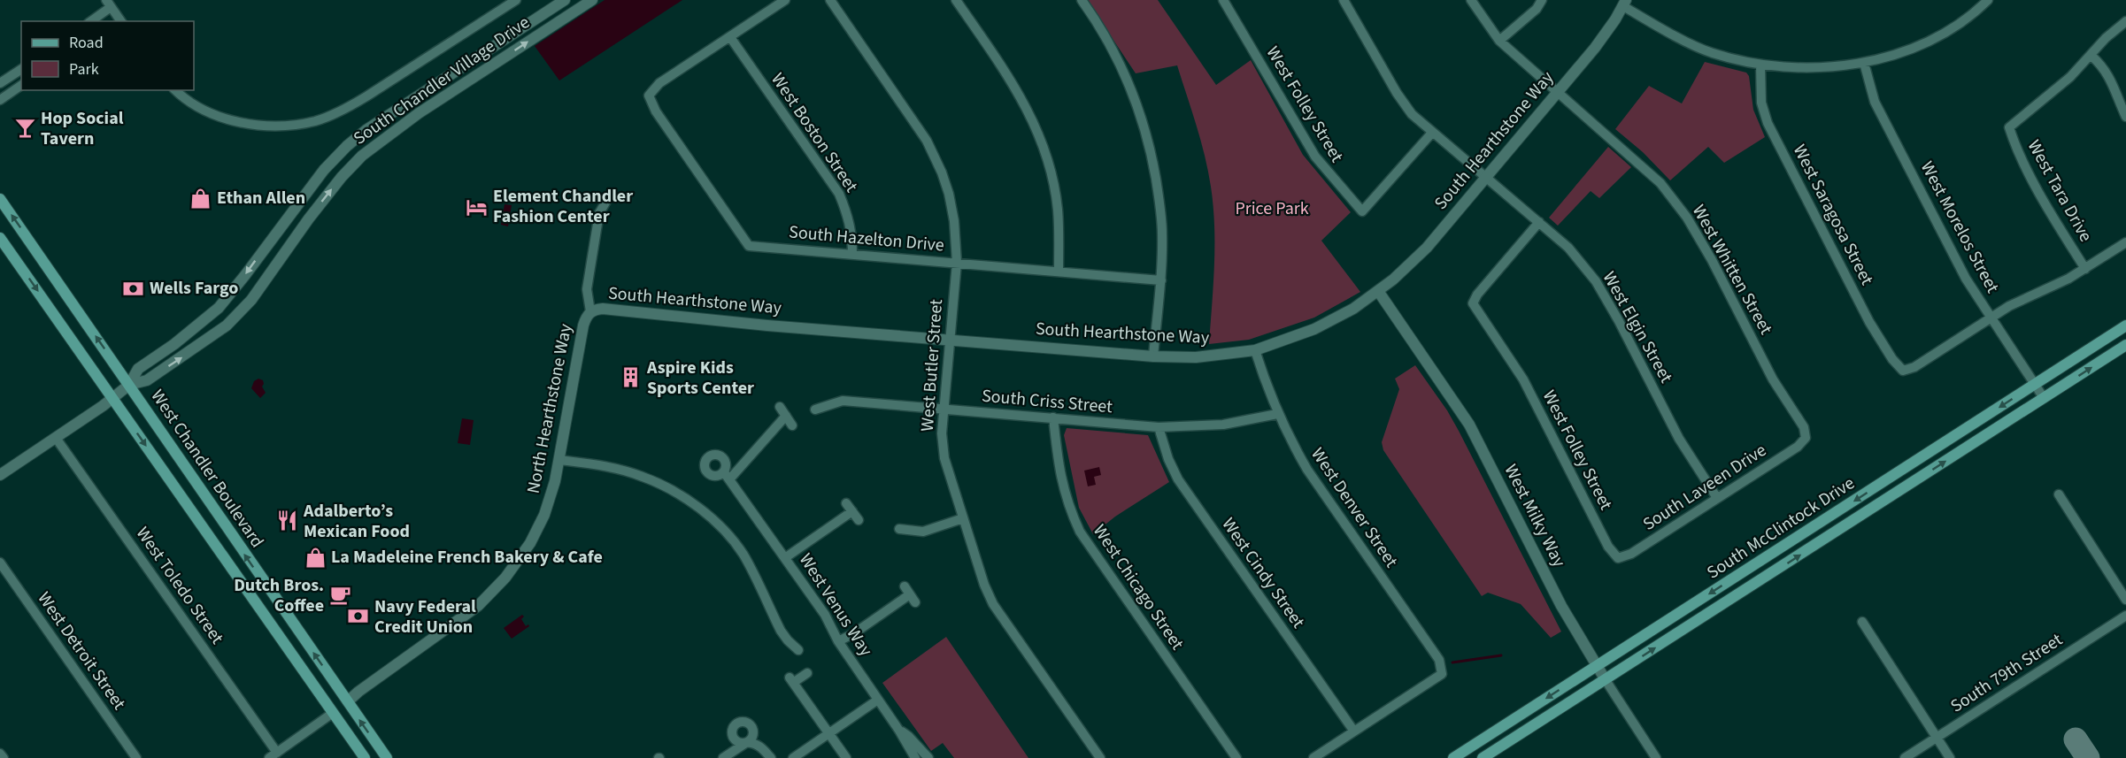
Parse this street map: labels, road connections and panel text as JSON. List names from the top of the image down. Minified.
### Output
{"streets":{"main road":["West Chandler Boulevard","South McClintock Drive"],"street":["South Chandler Village Drive","West Folley Street","West Boston Street","South Hearthstone Way","West Tara Drive","West Saragosa Street","West Morelos Street","South Hazelton Drive","West Whitten Street","West Elgin Street","West Butler Street","South Criss Street","North Hearthstone Way","South Laveen Drive","West Denver Street","West Milky Way","West Cindy Street","West Toledo Street","West Chicago Street","West Venus Way","West Detroit Street","South 79th Street"]},"crossings":[["South Chandler Village Drive","West Chandler Boulevard"],["West Folley Street","West Elgin Street"],["West Folley Street","South Laveen Drive"],["West Boston Street","South Hazelton Drive"],["South Hearthstone Way","West Whitten Street"],["South Hearthstone Way","West Elgin Street"],["South Hearthstone Way","West Butler Street"],["South Hearthstone Way","North Hearthstone Way"],["South Hearthstone Way","West Denver Street"],["South Hearthstone Way","West Milky Way"],["West Saragosa Street","West Morelos Street"],["West Morelos Street","South McClintock Drive"],["South Hazelton Drive","West Butler Street"],["West Whitten Street","South Laveen Drive"],["West Elgin Street","South Laveen Drive"],["West Butler Street","South Criss Street"],["South Criss Street","West Denver Street"],["South Criss Street","West Cindy Street"],["South Criss Street","West Chicago Street"],["North Hearthstone Way","West Chandler Boulevard"],["West Denver Street","West Cindy Street"],["West Milky Way","South McClintock Drive"]],"parks":["Price Park"],"places":{"bar":["Hop Social Tavern"],"shop":["Ethan Allen","La Madeleine French Bakery & Cafe"],"hotel":["Element Chandler Fashion Center"],"bank":["Wells Fargo","Navy Federal Credit Union"],"building":["Aspire Kids Sports Center"],"restaurant":["Adalberto’s Mexican Food"],"cafe":["Dutch Bros. Coffee"]},"legend":["Road","Park"]}
